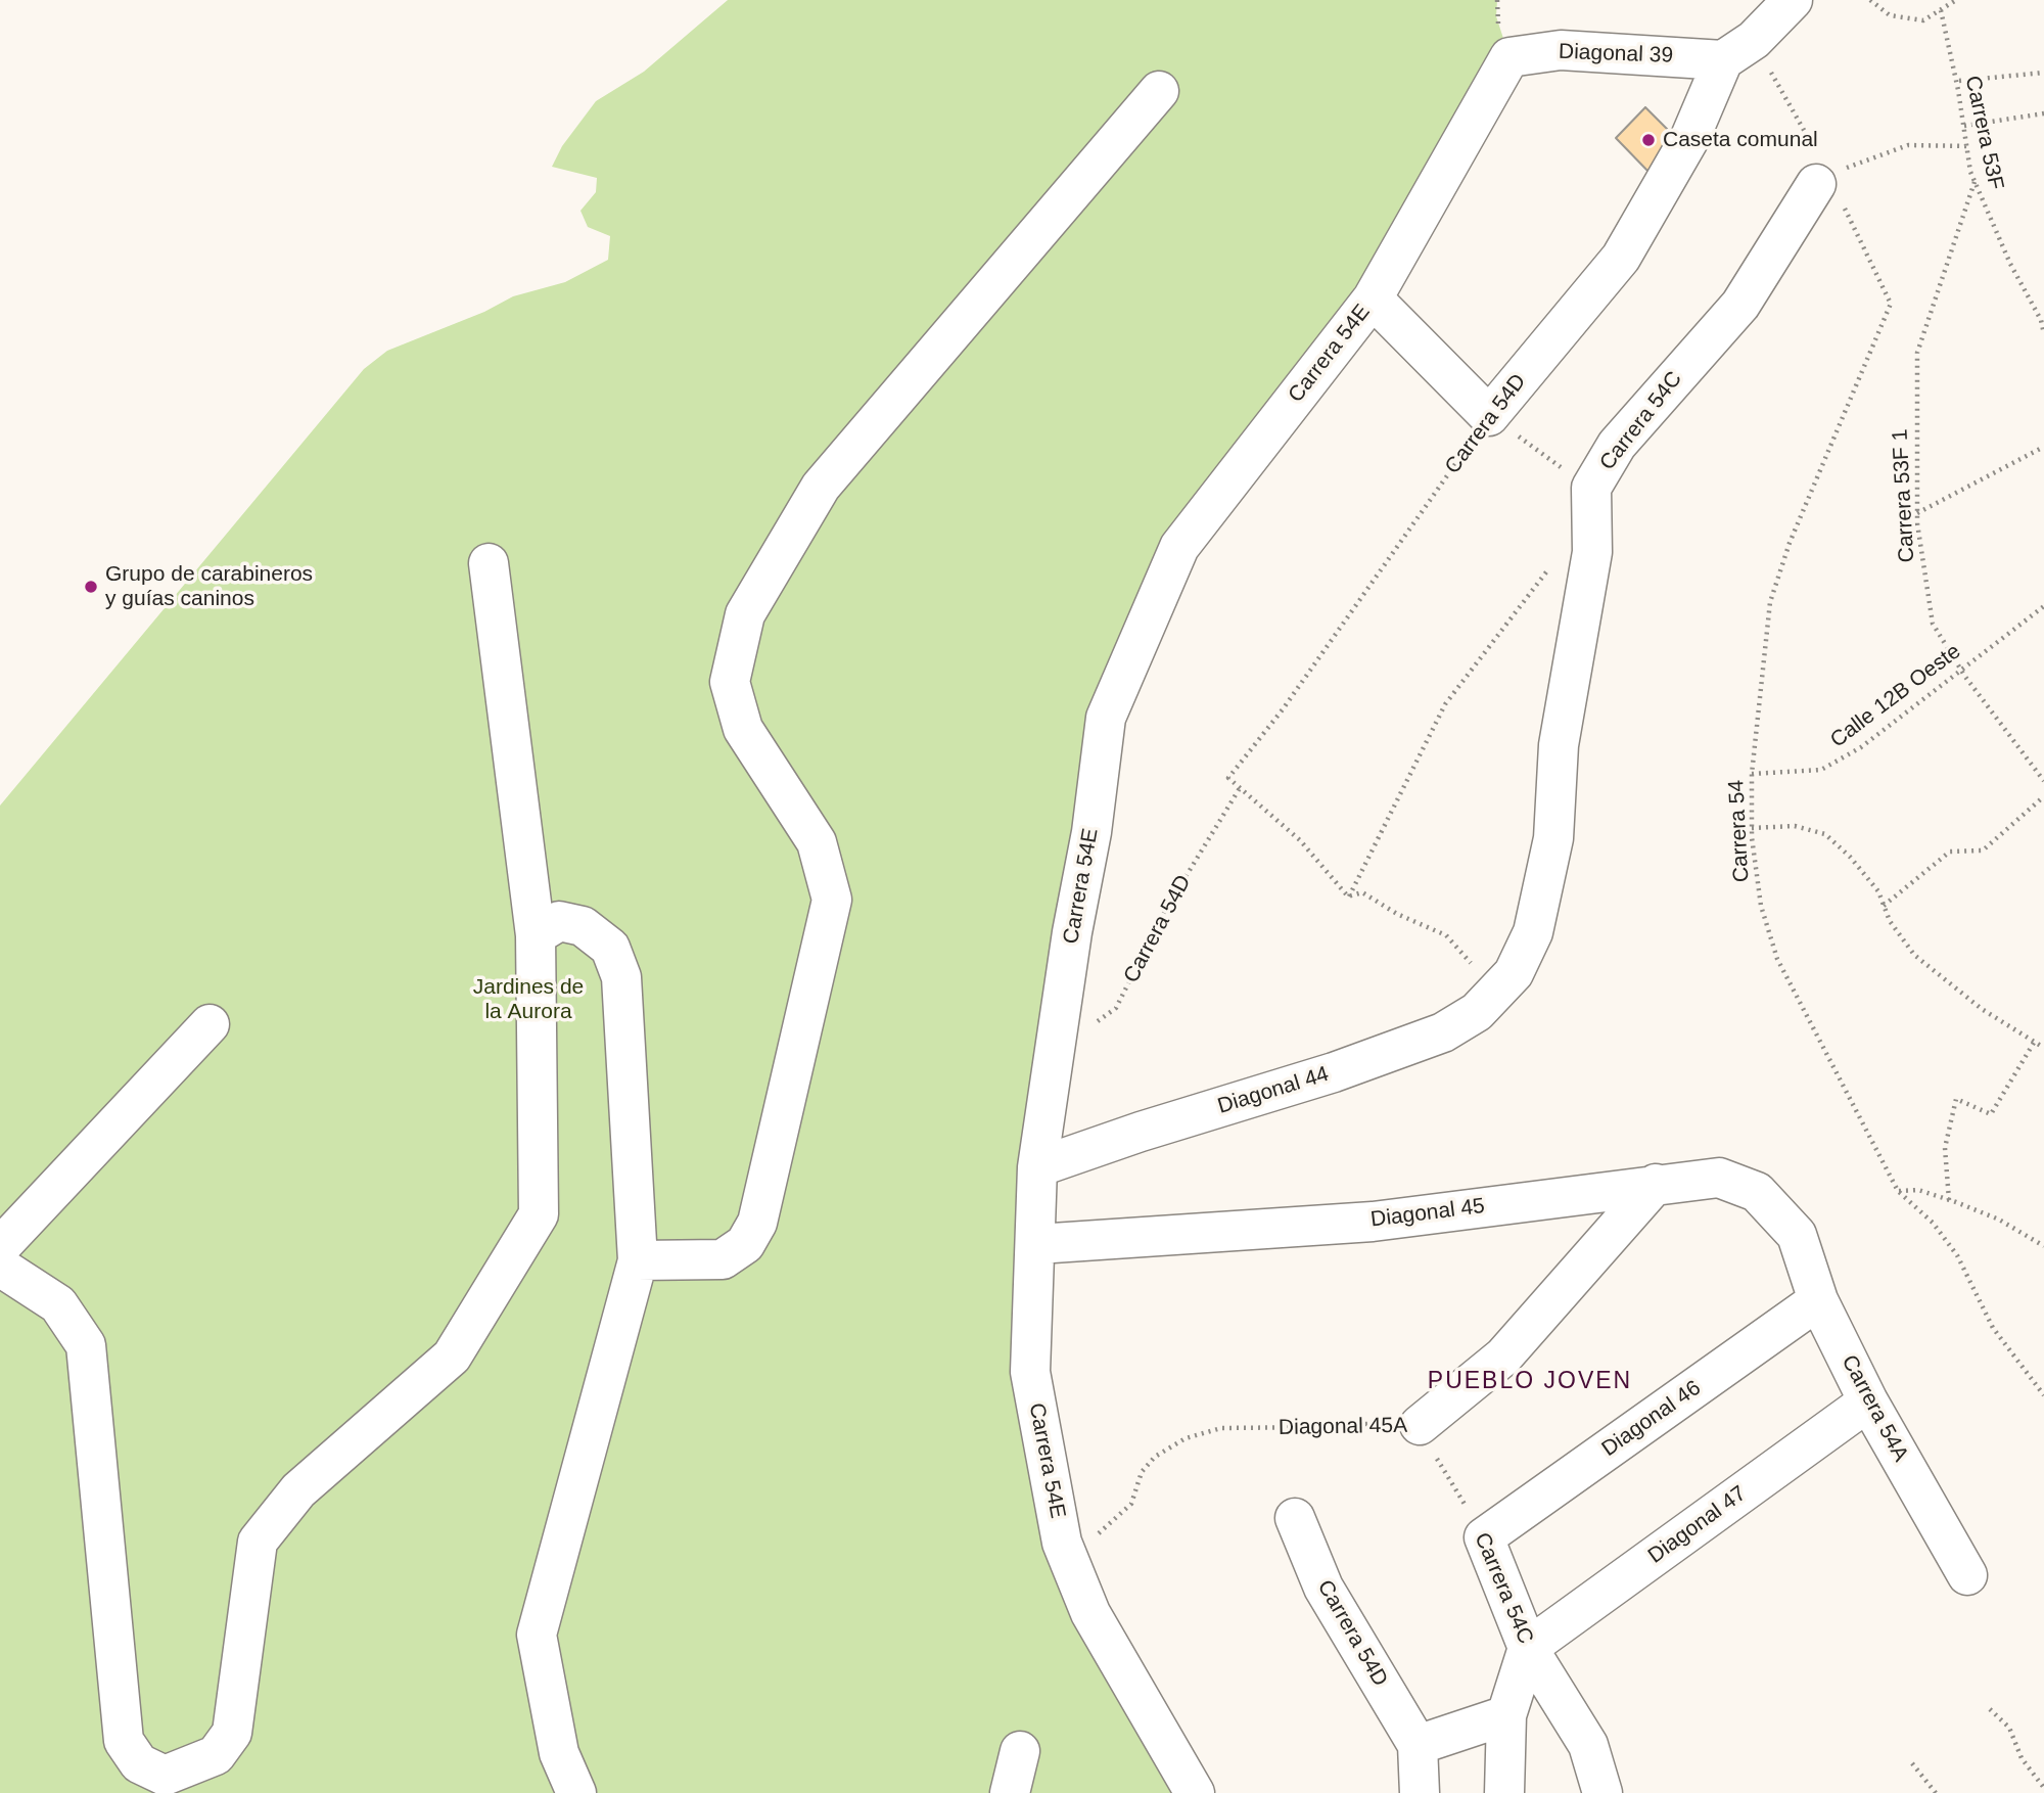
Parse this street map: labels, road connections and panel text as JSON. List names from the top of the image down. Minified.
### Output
{"streets":{"street":["Diagonal 39","Carrera 54E","Carrera 54C","Carrera 54D","Diagonal 44","Diagonal 45","Carrera 54A","Diagonal 46","Diagonal 45A","Diagonal 47"],"path":["Carrera 53F","Carrera 53F 1","Calle 12B Oeste","Carrera 54"]},"crossings":[["Diagonal 39","Carrera 54E"],["Diagonal 39","Carrera 54D"],["Carrera 53F","Carrera 53F 1"],["Carrera 54E","Carrera 54D"],["Carrera 54E","Diagonal 44"],["Carrera 54E","Diagonal 45"],["Carrera 54E","Diagonal 45A"],["Carrera 54C","Diagonal 44"],["Carrera 54C","Diagonal 46"],["Carrera 54C","Diagonal 45A"],["Carrera 54C","Diagonal 47"],["Carrera 53F 1","Calle 12B Oeste"],["Calle 12B Oeste","Carrera 54"],["Diagonal 45","Carrera 54A"],["Diagonal 45","Diagonal 45A"],["Carrera 54A","Diagonal 46"],["Carrera 54A","Diagonal 47"]],"districts":["PUEBLO JOVEN"],"parks":["Jardines de la Aurora"],"places":["Caseta comunal","Grupo de carabineros y guías caninos"]}
